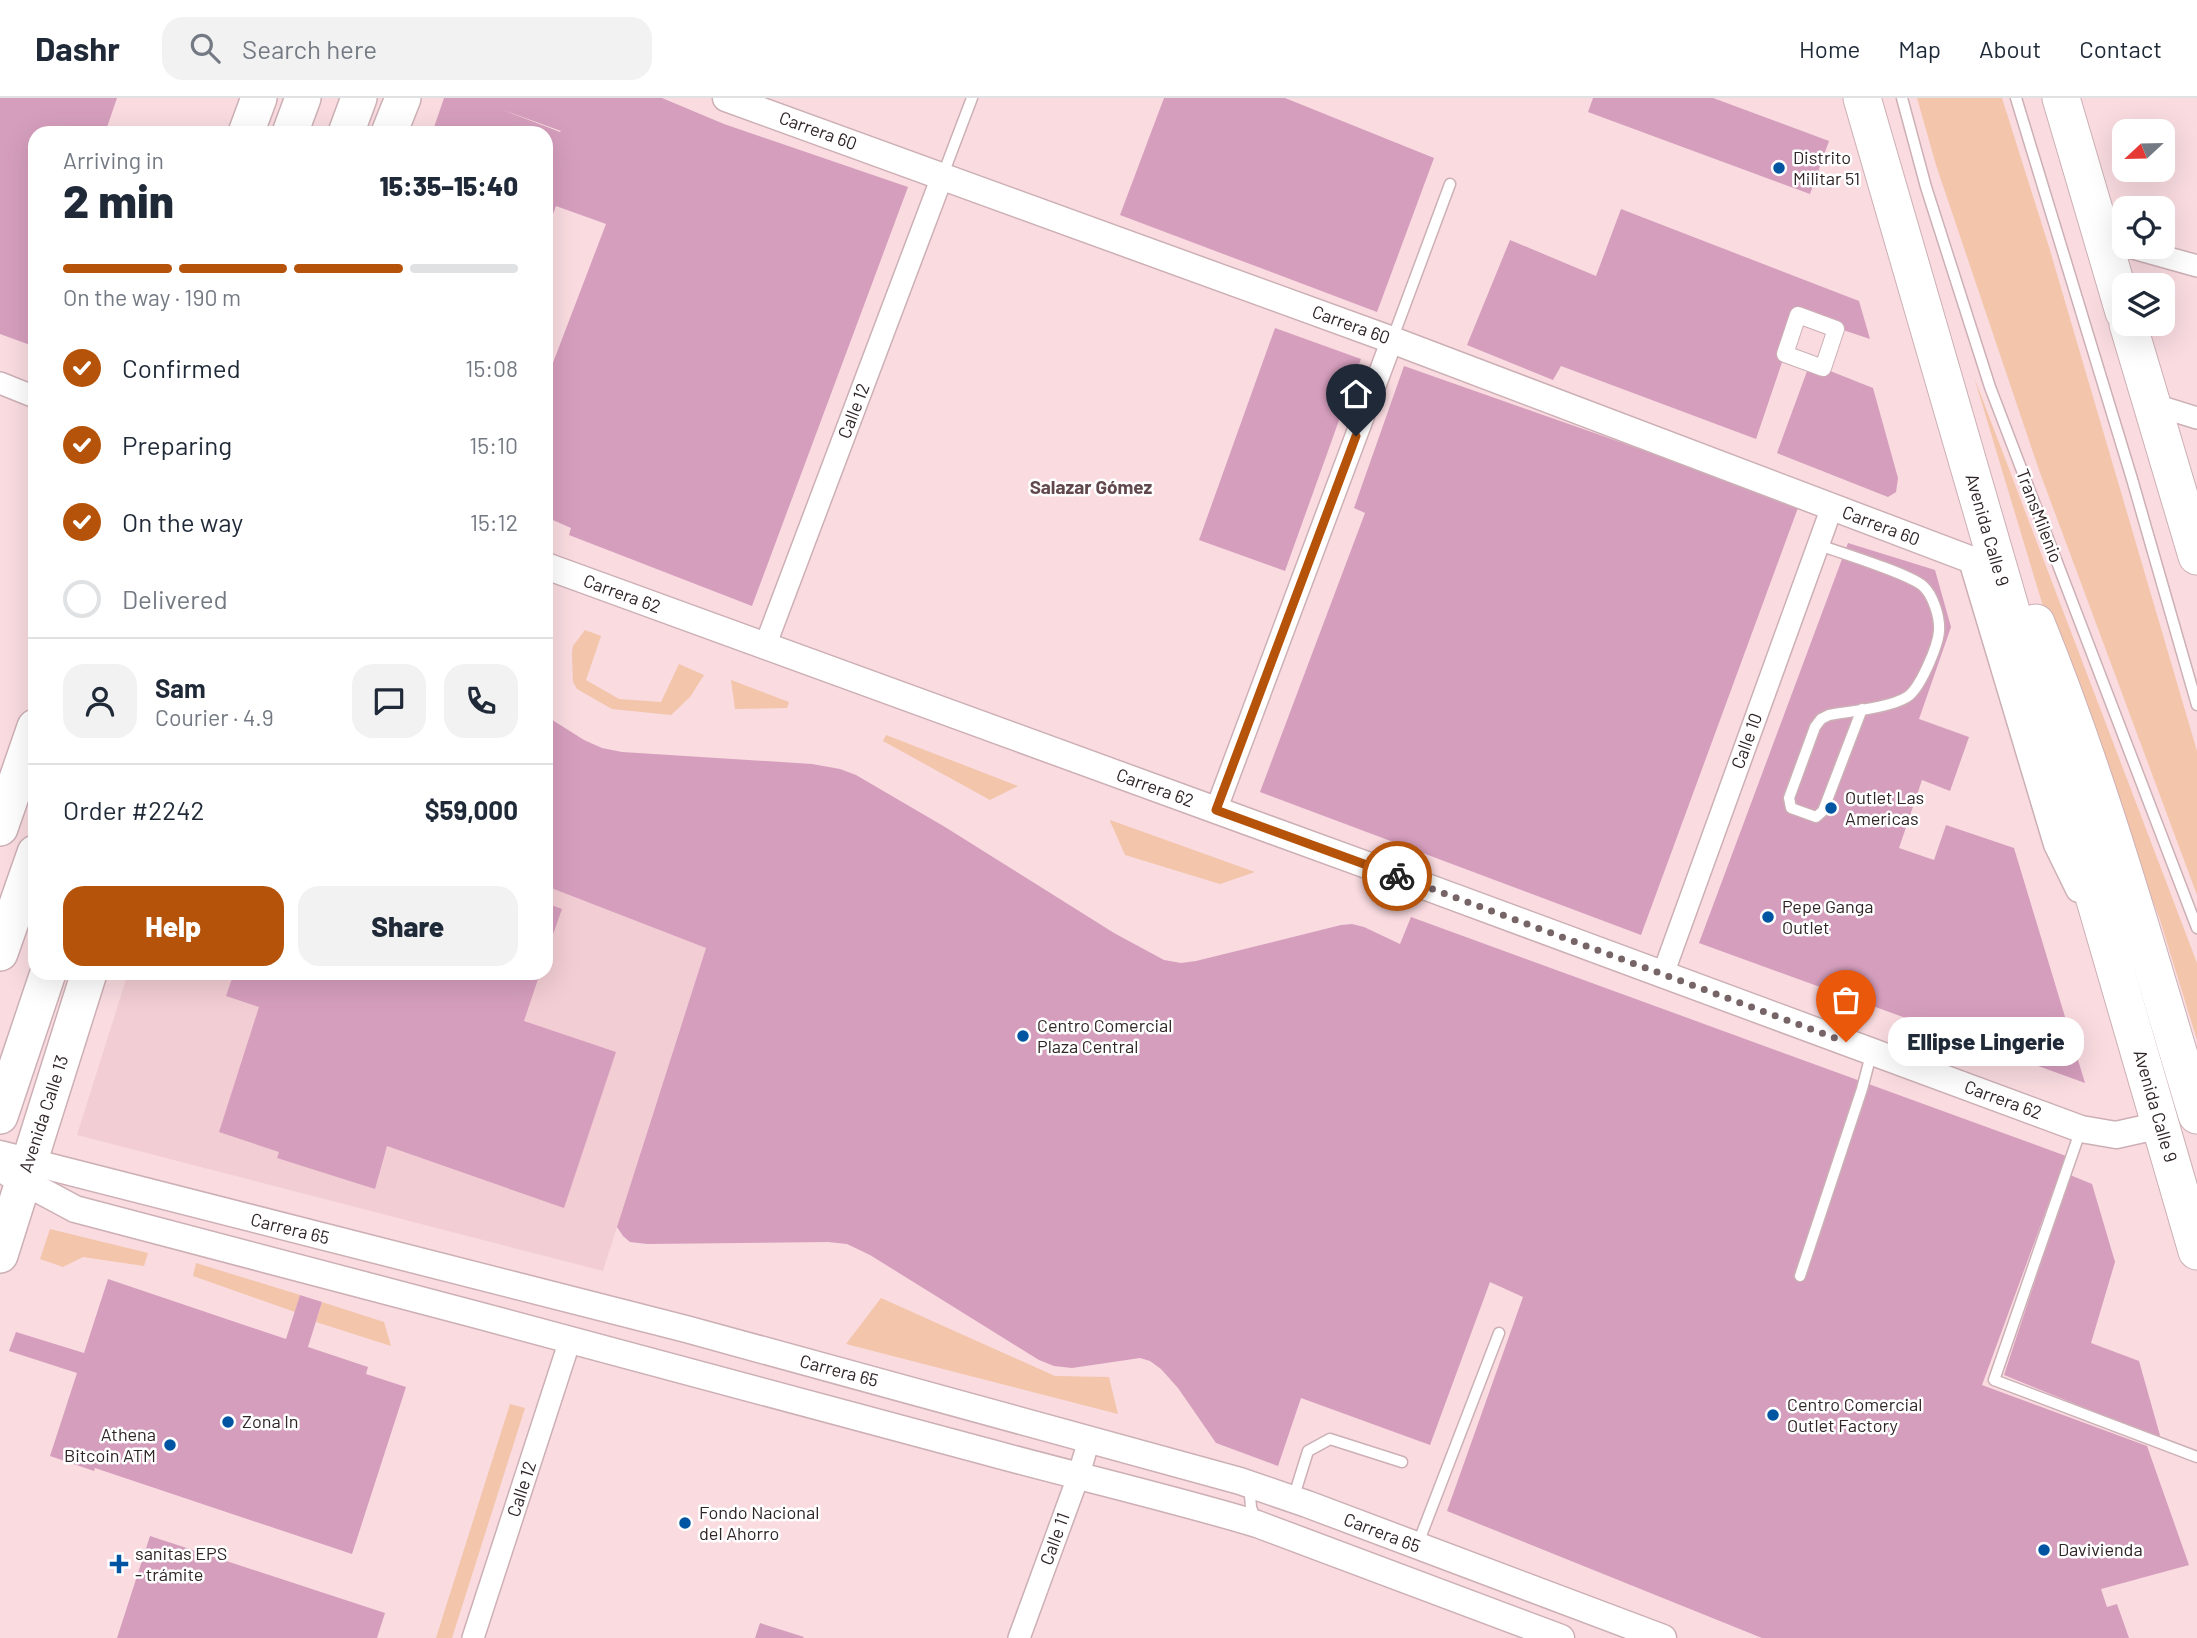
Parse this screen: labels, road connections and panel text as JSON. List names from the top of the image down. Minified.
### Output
{"streets":{"highway":["Avenida Calle 9"],"main road":["Avenida Calle 13"],"street":["Carrera 60","Calle 12","Carrera 62","Calle 10","Carrera 65","Calle 11"],"lane":["TransMilenio"]},"crossings":[["Carrera 60","Calle 12"],["Carrera 60","Avenida Calle 9"],["Carrera 60","Calle 10"],["Calle 12","Carrera 62"],["Calle 12","Carrera 65"],["Avenida Calle 9","Carrera 62"],["Carrera 62","Calle 10"],["Avenida Calle 13","Carrera 65"],["Carrera 65","Calle 11"]],"districts":["Salazar Gómez"],"places":{"other":["Distrito Militar 51","Outlet Las Americas","Pepe Ganga Outlet","Centro Comercial Plaza Central","Ellipse Lingerie","Centro Comercial Outlet Factory","Zona In","Athena Bitcoin ATM","Fondo Nacional del Ahorro","Davivienda"],"health":["sanitas EPS - trámite"]},"north":"left","page":{"header":"Dashr","search":"Search here","nav":["Home","Map","About","Contact"],"heading":["2 min","Arriving in","15:35–15:40"],"panel":["Sam","Courier · 4.9","Order #2242","$59,000"],"bar":"On the way · 190 m","list":[["Confirmed","15:08"],["Preparing","15:10"],["On the way","15:12"],"Delivered"],"buttons":["Help","Share"],"bubble":"Ellipse Lingerie"}}
